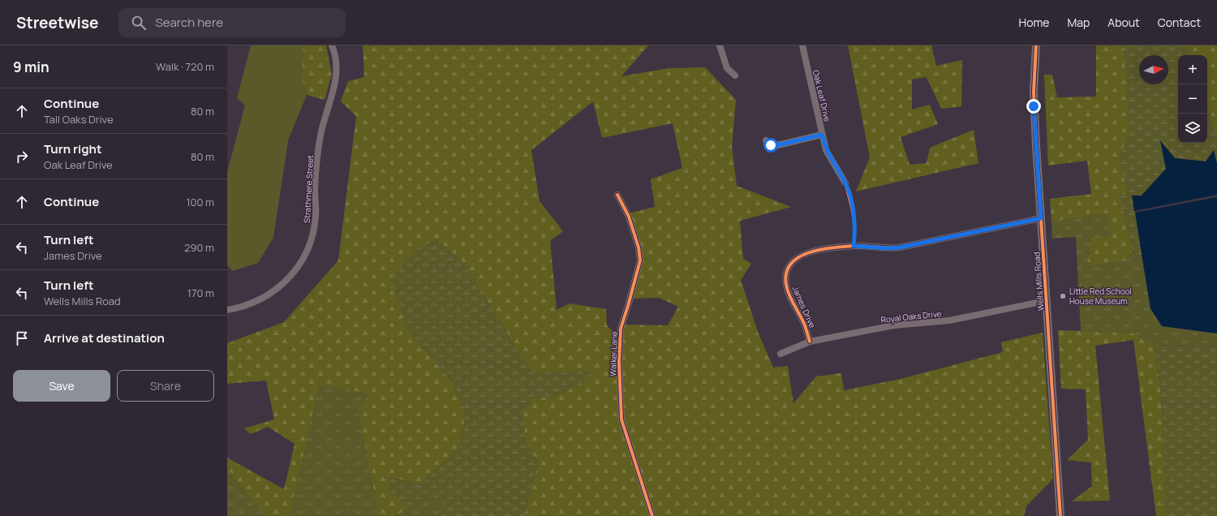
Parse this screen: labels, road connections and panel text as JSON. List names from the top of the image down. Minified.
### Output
{"streets":{"main road":["Wells Mills Road"],"street":["Oak Leaf Drive","Strathmere Street","James Drive","Royal Oaks Drive","Walker Lane"]},"crossings":[["Wells Mills Road","James Drive"],["Wells Mills Road","Royal Oaks Drive"],["James Drive","Royal Oaks Drive"]],"places":["Little Red School House Museum"],"north":"right","page":{"header":"Streetwise","search":"Search here","nav":["Home","Map","About","Contact"],"heading":["9 min","Walk · 720 m"],"map_buttons":["+","−"],"list":[["Continue","Tall Oaks Drive","80 m"],["Turn right","Oak Leaf Drive","80 m"],["Continue","100 m"],["Turn left","James Drive","290 m"],["Turn left","Wells Mills Road","170 m"],"Arrive at destination"],"buttons":["Save","Share"]}}
